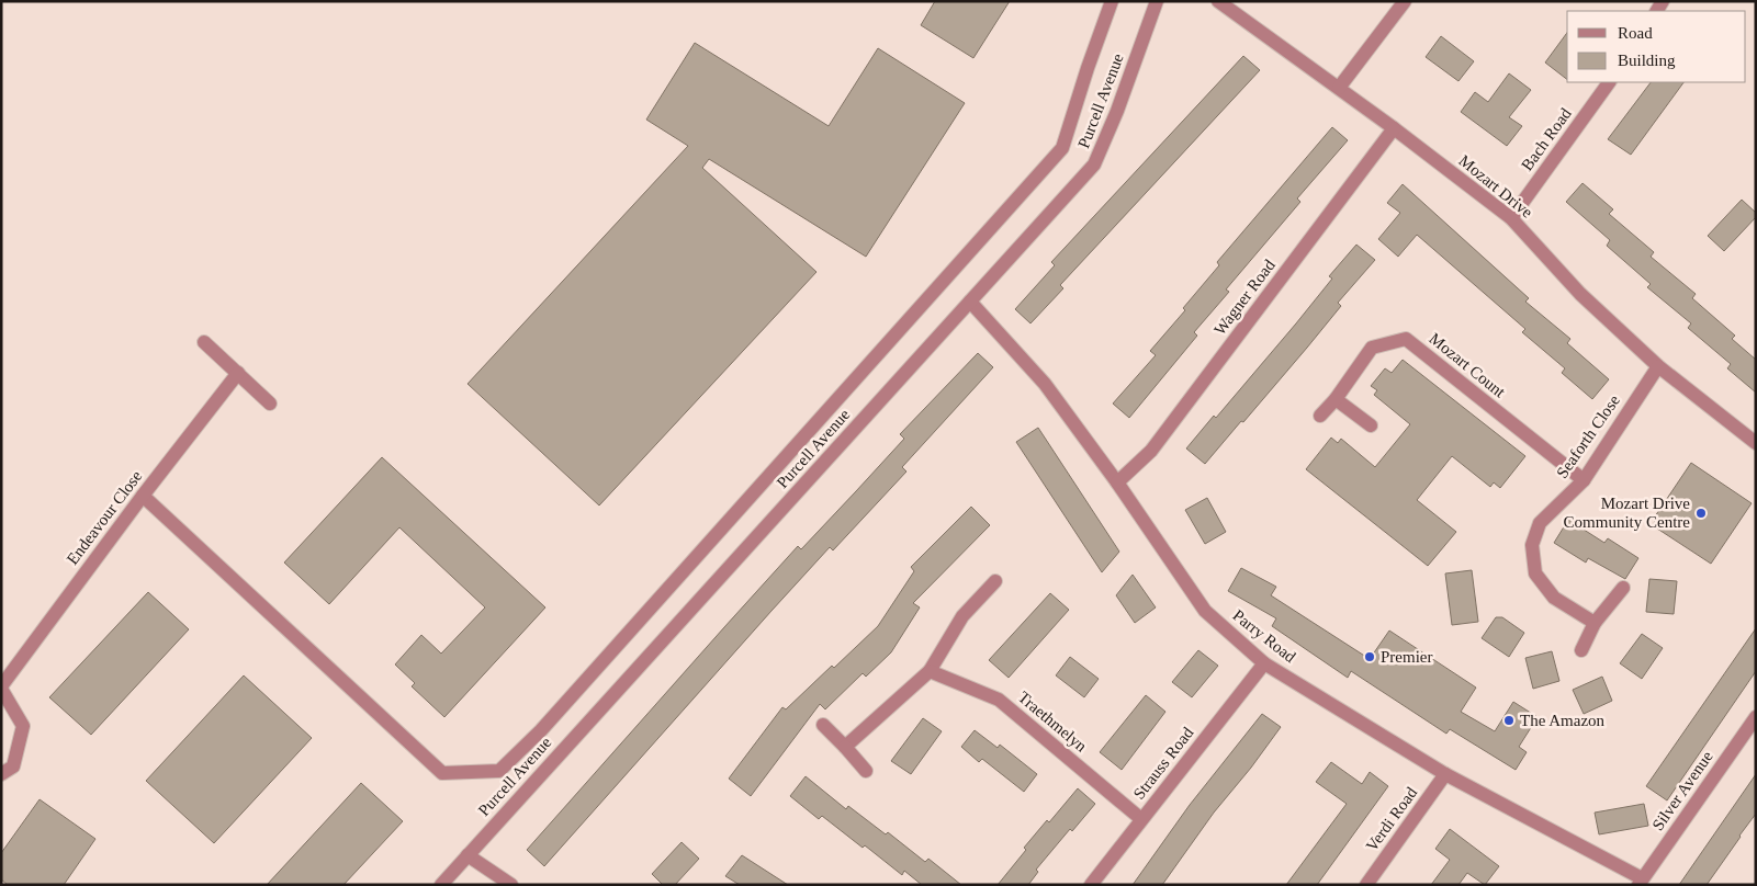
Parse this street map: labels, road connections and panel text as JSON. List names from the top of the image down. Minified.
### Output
{"streets":{"street":["Purcell Avenue","Bach Road","Mozart Drive","Wagner Road","Mozart Count","Seaforth Close","Endeavour Close","Parry Road","Traethmelyn","Strauss Road","Silver Avenue","Verdi Road"]},"crossings":[["Purcell Avenue","Parry Road"],["Bach Road","Mozart Drive"],["Mozart Drive","Wagner Road"],["Mozart Drive","Seaforth Close"],["Wagner Road","Parry Road"],["Mozart Count","Seaforth Close"],["Parry Road","Strauss Road"],["Parry Road","Silver Avenue"],["Parry Road","Verdi Road"],["Traethmelyn","Strauss Road"]],"places":["Mozart Drive Community Centre","Premier","The Amazon"],"legend":["Road","Building"]}
